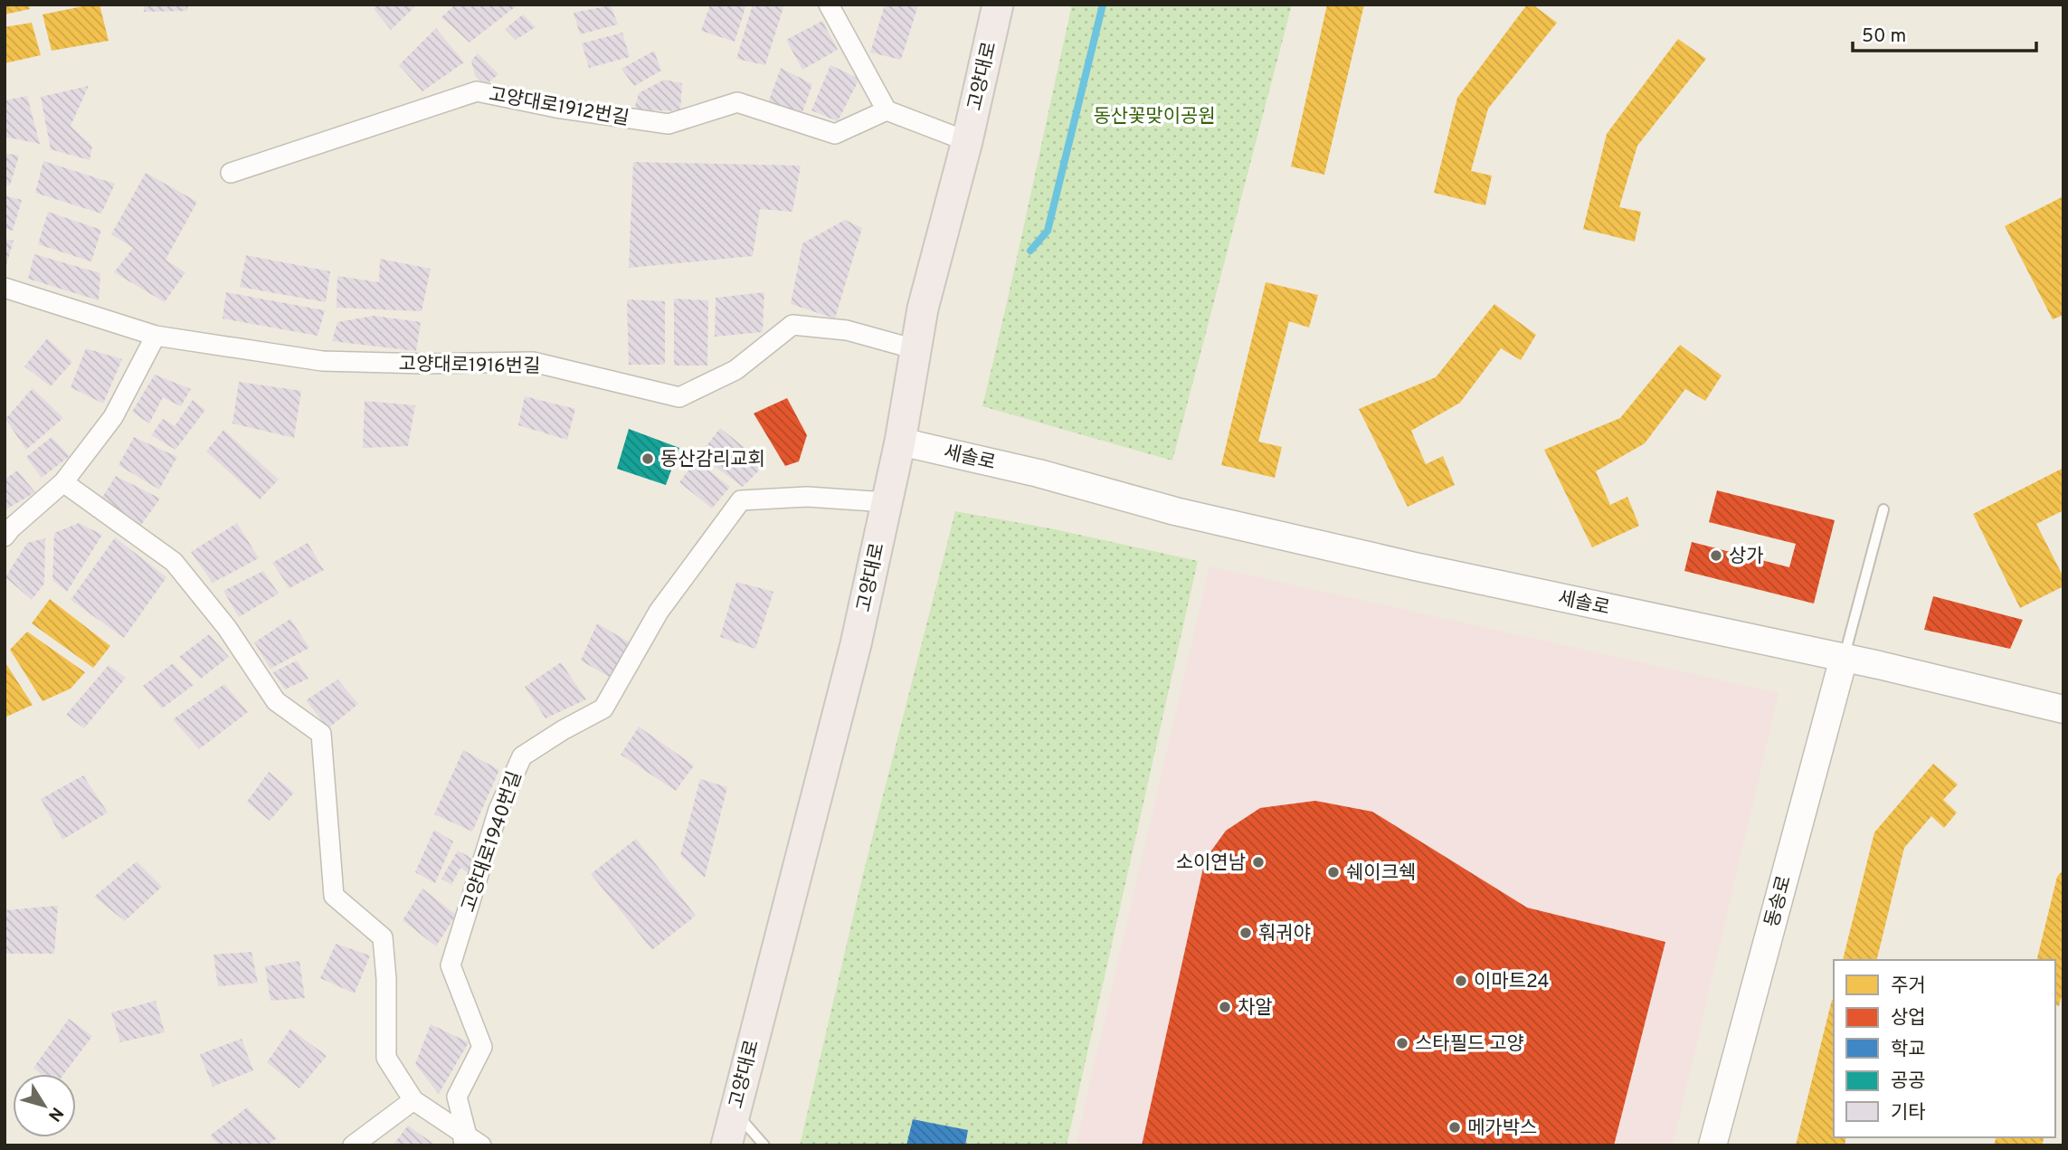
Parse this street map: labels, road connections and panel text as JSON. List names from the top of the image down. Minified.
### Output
{"streets":{"main road":["고양대로"],"street":["고양대로1912번길","고양대로1916번길","세솔로","고양대로1940번길","동송로"]},"crossings":[["고양대로","고양대로1916번길"],["고양대로","세솔로"],["고양대로","고양대로1940번길"],["세솔로","동송로"]],"parks":["동산꽃맞이공원"],"places":["동산감리교회","상가","소이연남","쉐이크쉑","훠궈야","이마트24","차알","스타필드 고양","메가박스"],"legend":["주거","상업","학교","공공","기타"],"scale_bar":"50 m","north":"bottom right"}
